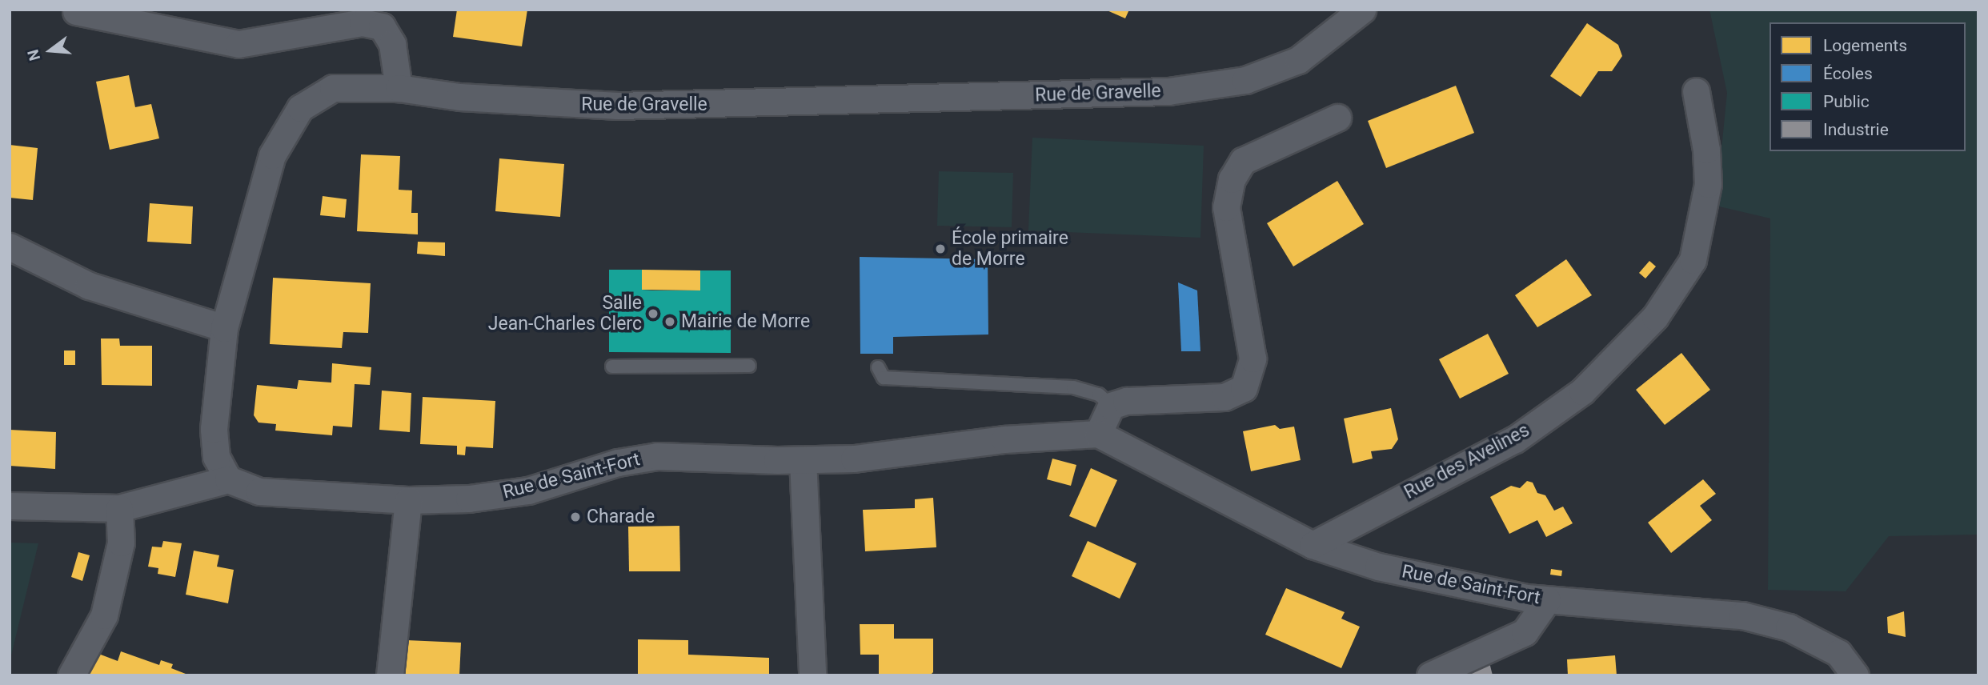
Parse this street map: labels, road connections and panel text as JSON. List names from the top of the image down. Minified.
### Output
{"streets":{"street":["Rue de Gravelle","Rue des Avelines","Rue de Saint-Fort"]},"crossings":[["Rue de Gravelle","Rue de Saint-Fort"],["Rue des Avelines","Rue de Saint-Fort"]],"places":["École primaire de Morre","Salle Jean-Charles Clerc","Mairie de Morre","Charade"],"legend":["Logements","Écoles","Public","Industrie"],"north":"left"}
